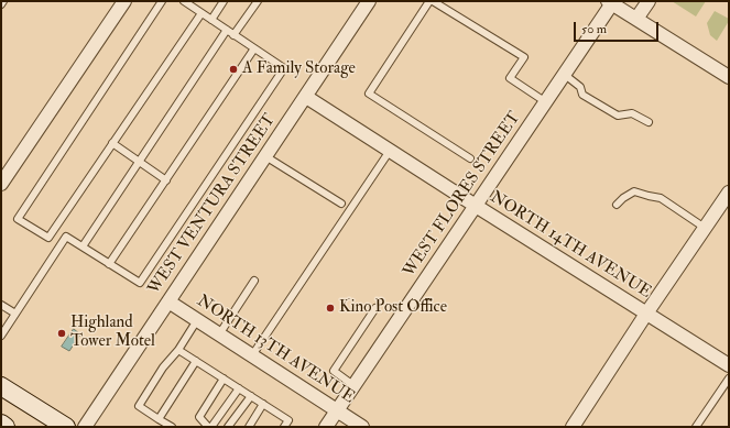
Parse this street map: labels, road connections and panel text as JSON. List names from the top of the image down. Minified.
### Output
{"streets":{"street":["WEST FLORES STREET","WEST VENTURA STREET","NORTH 14TH AVENUE","NORTH 13TH AVENUE"]},"crossings":[["WEST FLORES STREET","NORTH 14TH AVENUE"],["WEST FLORES STREET","NORTH 13TH AVENUE"],["WEST VENTURA STREET","NORTH 14TH AVENUE"],["WEST VENTURA STREET","NORTH 13TH AVENUE"]],"places":["A Family Storage","Kino Post Office","Highland Tower Motel"],"scale_bar":"50 m"}
